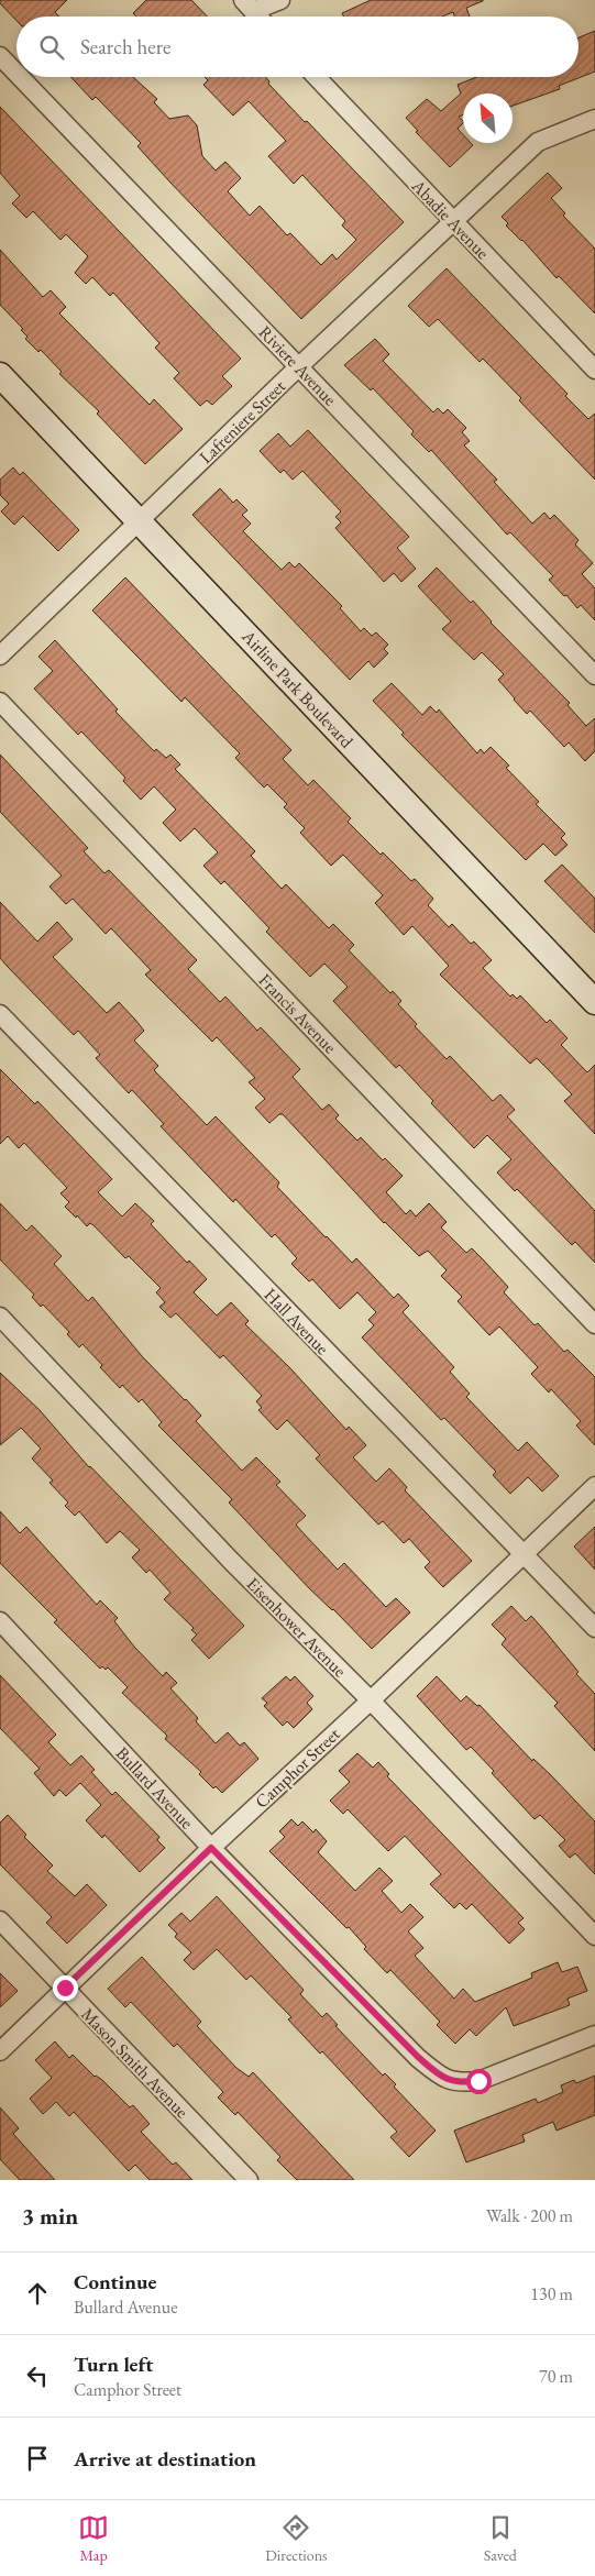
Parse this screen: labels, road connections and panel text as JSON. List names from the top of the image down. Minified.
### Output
{"streets":{"street":["Abadie Avenue","Riviere Avenue","Lafreniere Street","Airline Park Boulevard","Francis Avenue","Hall Avenue","Eisenhower Avenue","Camphor Street","Bullard Avenue","Mason Smith Avenue"]},"crossings":[["Abadie Avenue","Lafreniere Street"],["Riviere Avenue","Lafreniere Street"],["Lafreniere Street","Airline Park Boulevard"],["Hall Avenue","Camphor Street"],["Eisenhower Avenue","Camphor Street"],["Camphor Street","Bullard Avenue"],["Camphor Street","Mason Smith Avenue"]],"north":"top left","page":{"search":"Search here","heading":["3 min","Walk · 200 m"],"list":[["Continue","Bullard Avenue","130 m"],["Turn left","Camphor Street","70 m"],"Arrive at destination"],"nav":["Map","Directions","Saved"]}}
